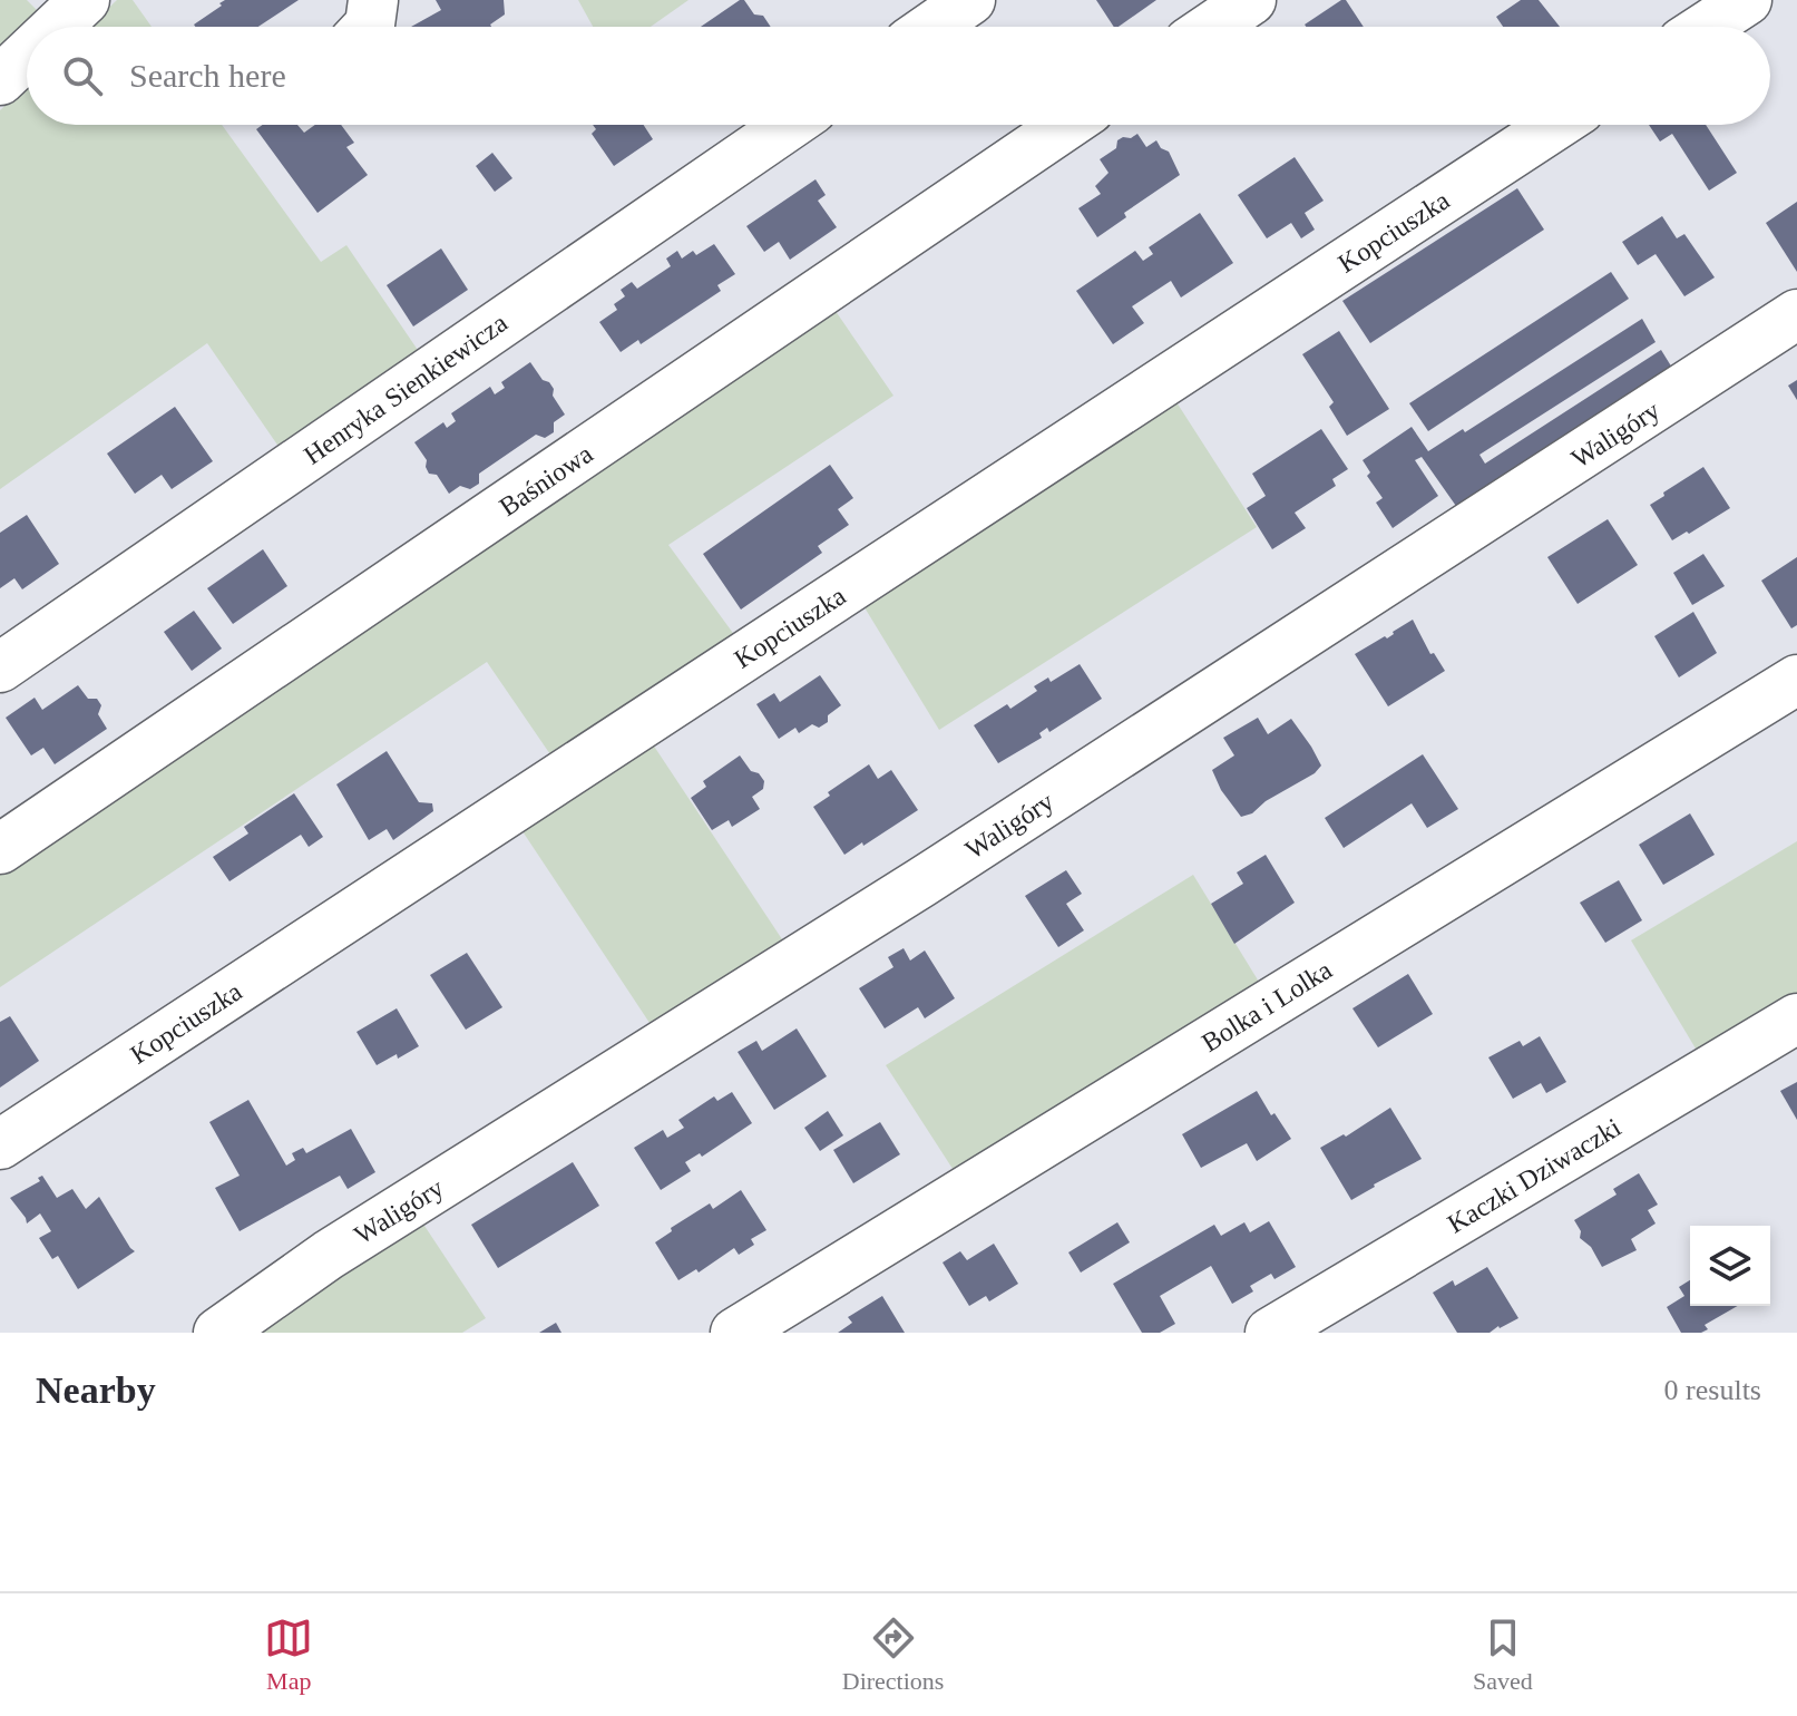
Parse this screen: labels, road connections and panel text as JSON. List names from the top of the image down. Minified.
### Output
{"streets":{"street":["Kopciuszka","Henryka Sienkiewicza","Waligóry","Baśniowa","Bolka i Lolka","Kaczki Dziwaczki"]},"page":{"search":"Search here","heading":["Nearby","0 results"],"nav":["Map","Directions","Saved"]}}
